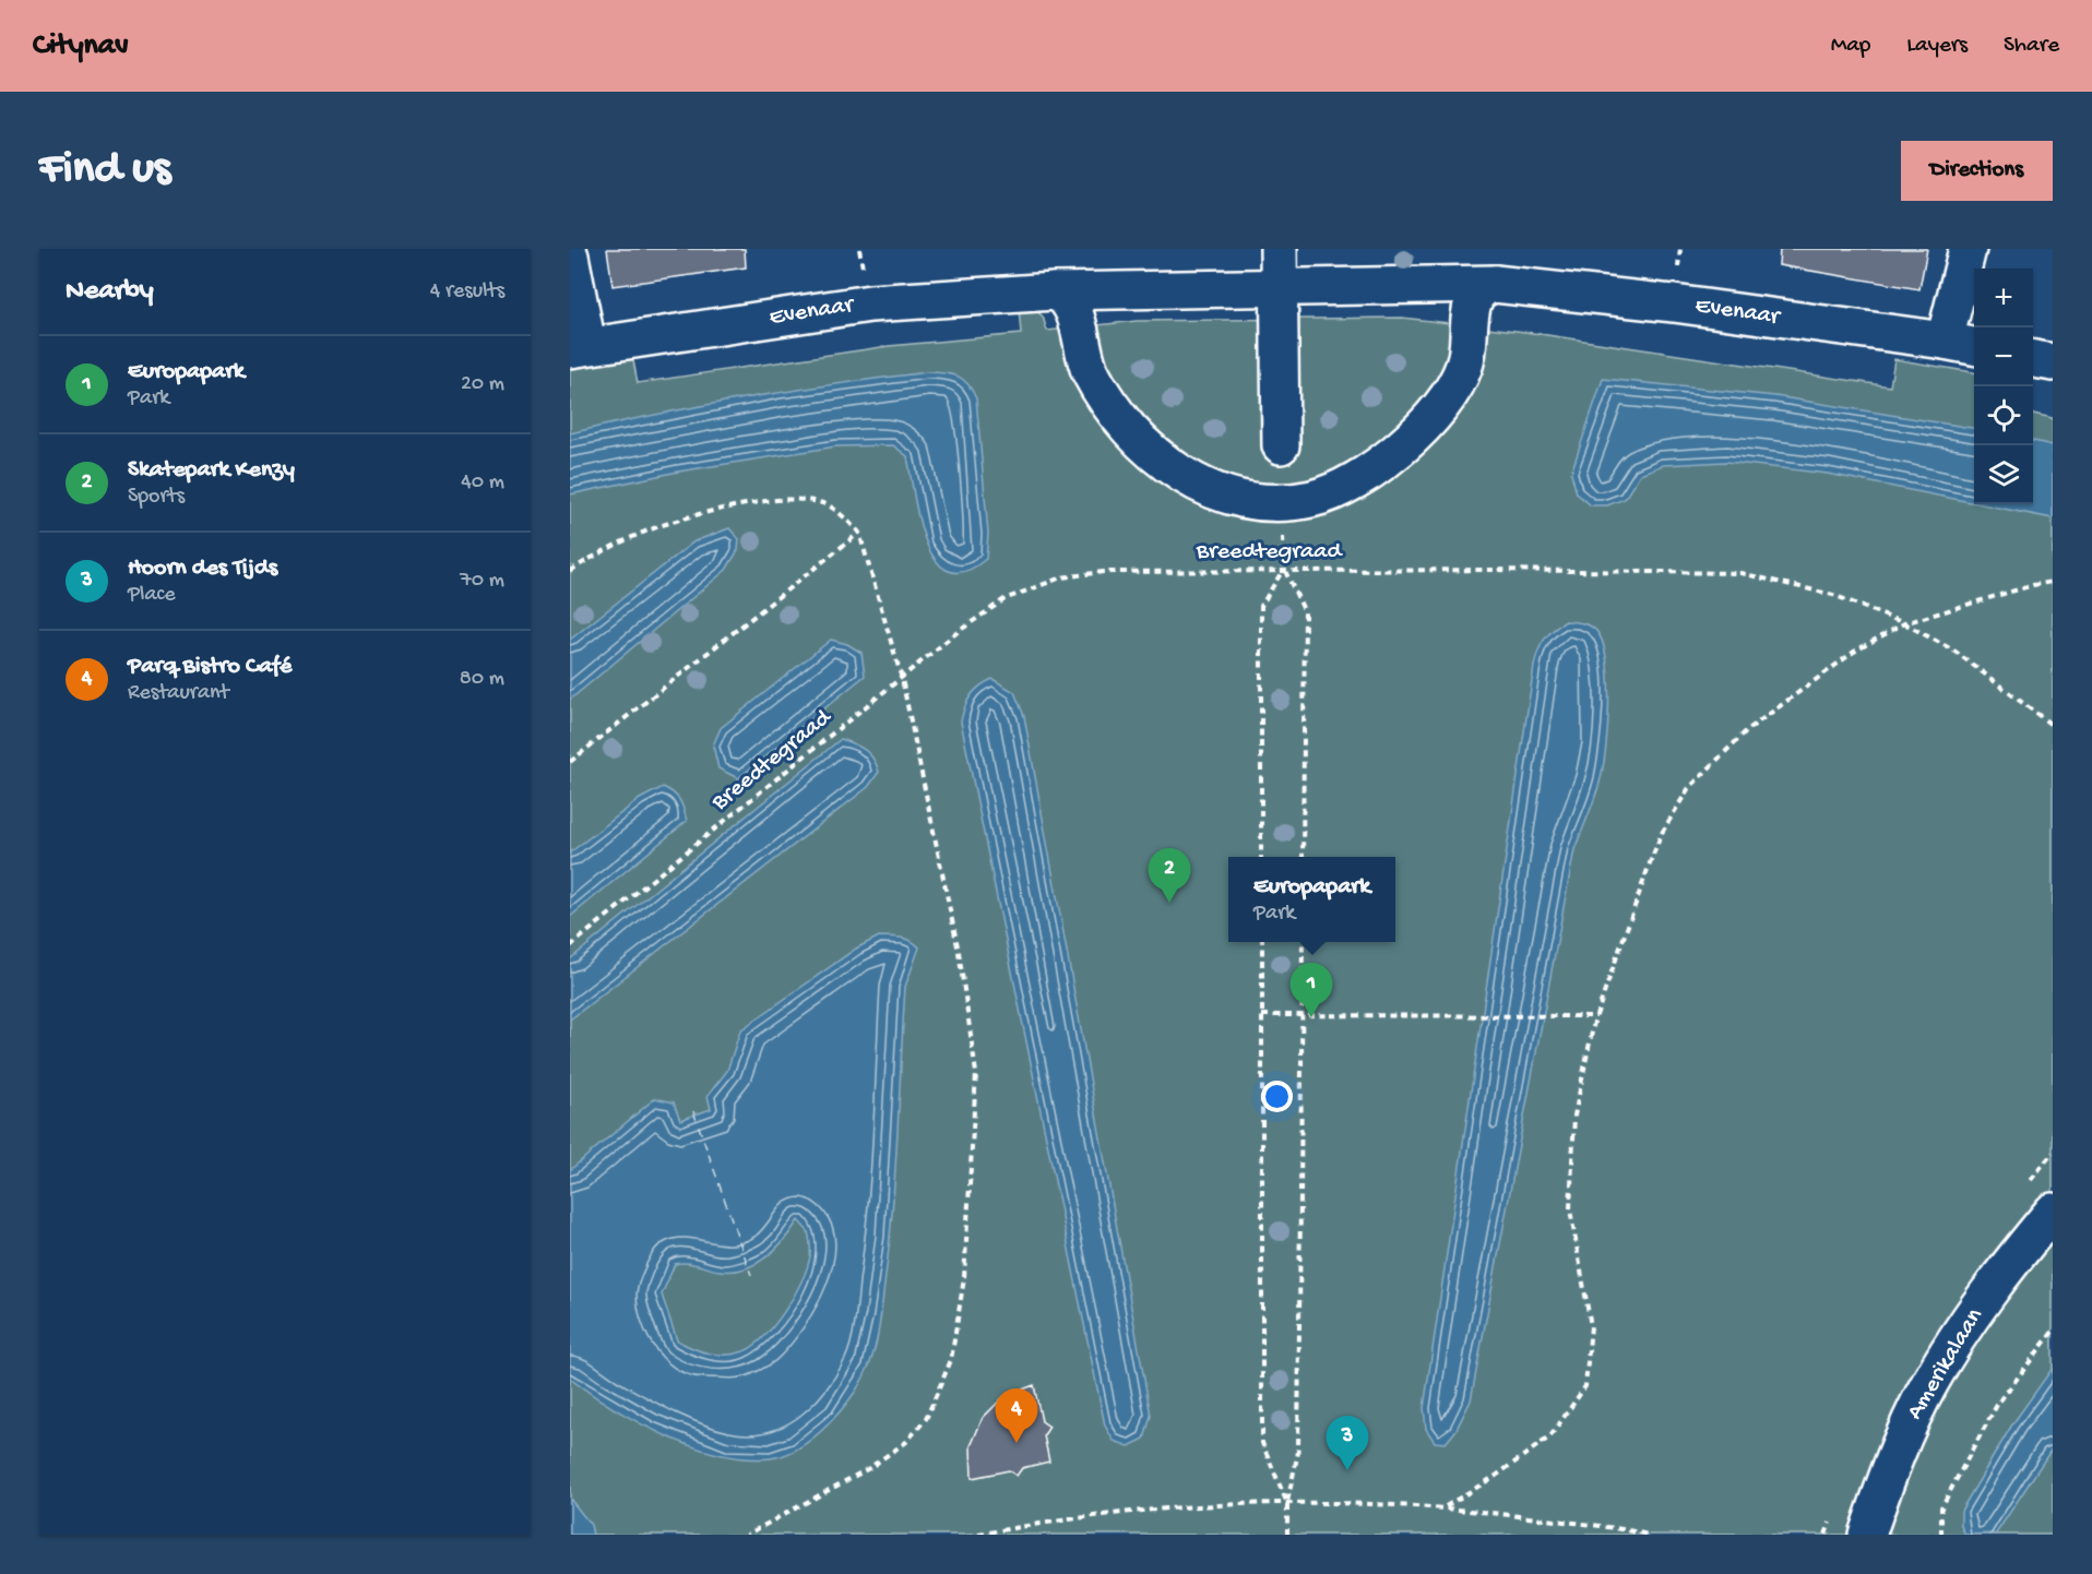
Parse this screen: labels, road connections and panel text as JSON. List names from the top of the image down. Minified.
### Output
{"streets":{"street":["Evenaar","Amerikalaan"],"path":["Breedtegraad"]},"page":{"header":"Citynav","nav":["Map","Layers","Share"],"buttons":"Directions","title":"Find us","heading":["Nearby","4 results"],"map_buttons":["+","−"],"list":[{"mark":"1","name":"Europapark","note":"Park","value":"20 m"},{"mark":"2","name":"Skatepark Kenzy","note":"Sports","value":"40 m"},{"mark":"3","name":"Hoorn des Tijds","note":"Place","value":"70 m"},{"mark":"4","name":"Parq Bistro Café","note":"Restaurant","value":"80 m"}],"pins":["2","1","4","3"],"popup":["Europapark","Park"]}}
